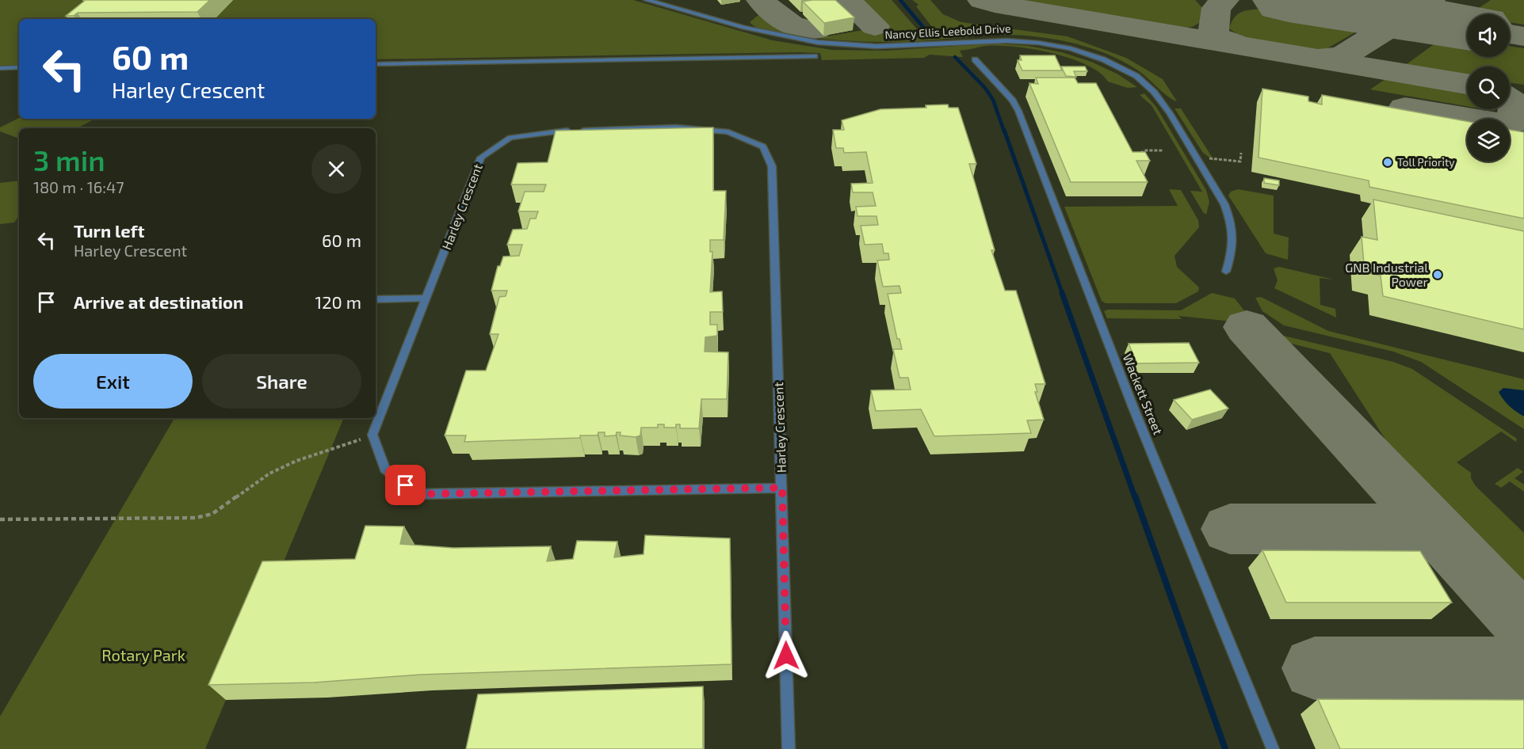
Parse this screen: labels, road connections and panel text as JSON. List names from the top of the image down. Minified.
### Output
{"streets":{"street":["Nancy Ellis Leebold Drive","Harley Crescent","Wackett Street"]},"parks":["Rotary Park"],"places":["Toll Priority","GNB Industrial Power"],"page":{"turn":["60 m","Harley Crescent"],"heading":["3 min","180 m · 16:47"],"list":[{"name":"Turn left","note":"Harley Crescent","value":"60 m"},{"name":"Arrive at destination","value":"120 m"}],"buttons":["Exit","Share"]}}
